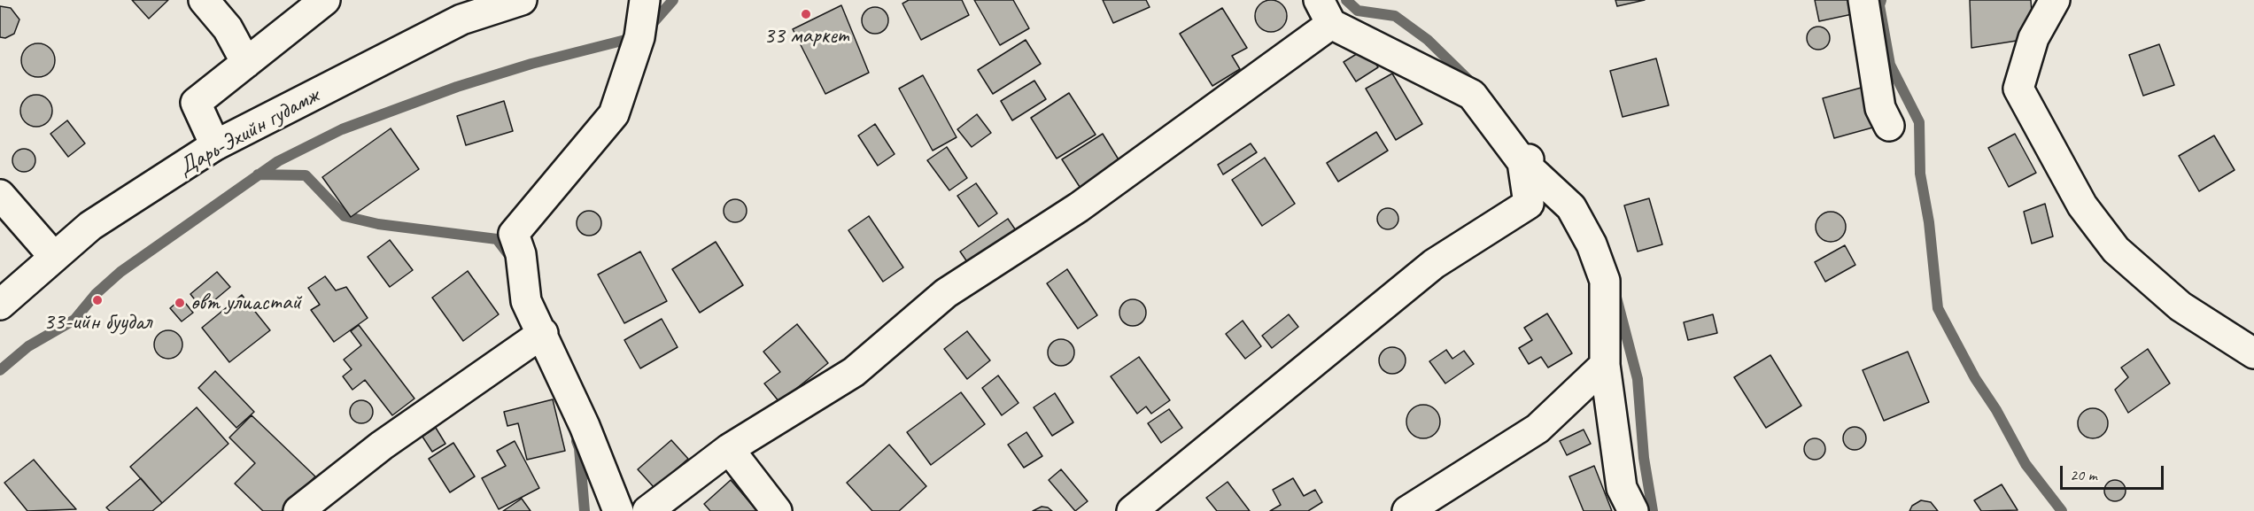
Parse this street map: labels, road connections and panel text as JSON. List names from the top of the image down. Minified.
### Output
{"streets":{"street":["Дарь-Эхийн гудамж"]},"places":["33 маркет","33-ийн буудал","өвт улиастай"],"scale_bar":"20 m"}
